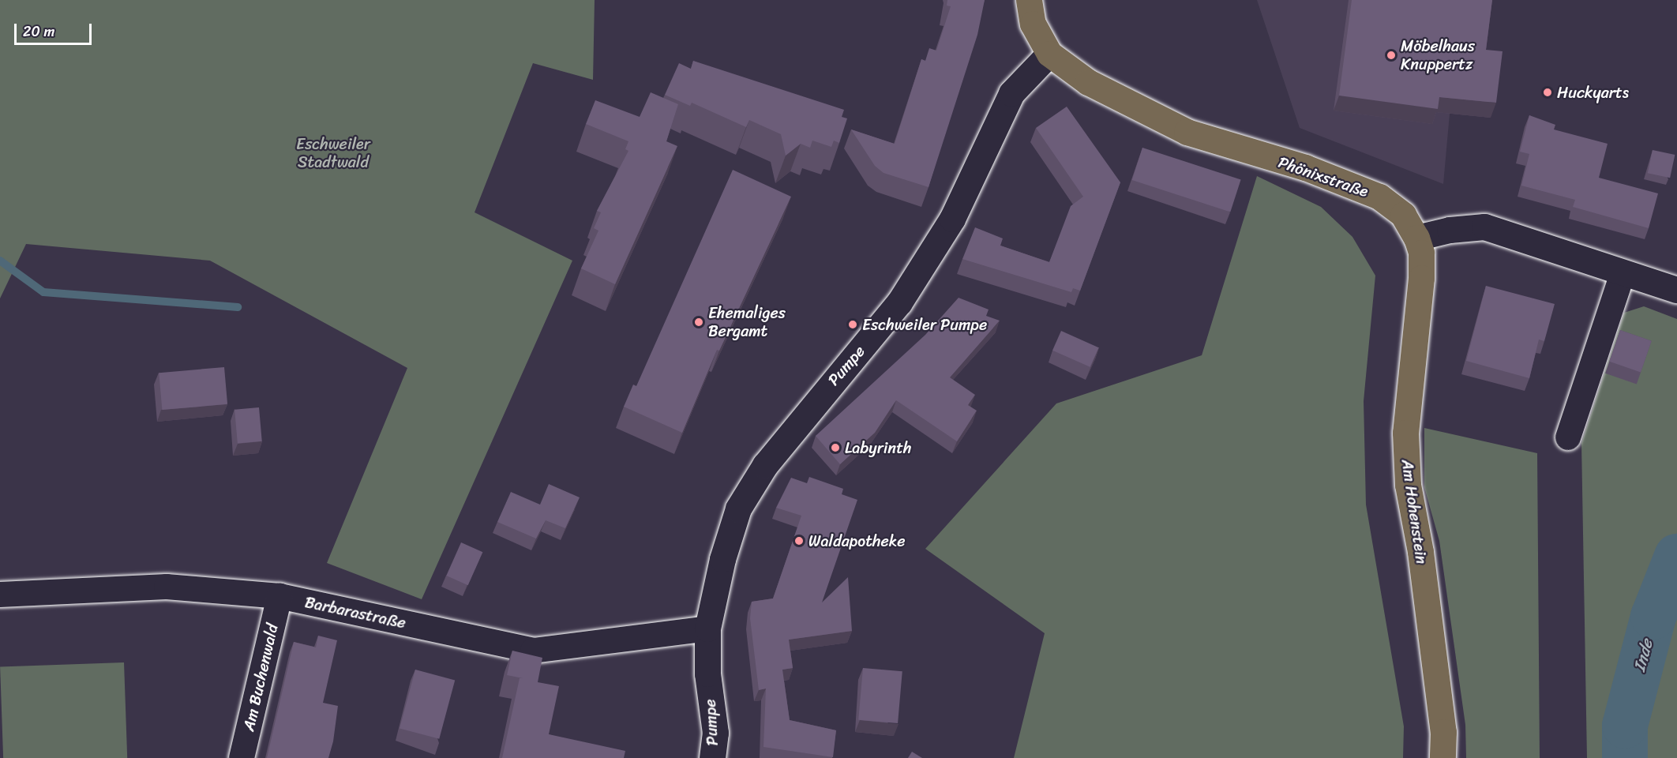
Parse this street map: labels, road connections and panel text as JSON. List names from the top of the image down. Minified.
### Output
{"streets":{"main road":["Phönixstraße","Pumpe","Am Hohenstein"],"street":["Barbarastraße","Am Buchenwald"]},"crossings":[["Phönixstraße","Pumpe"],["Phönixstraße","Am Hohenstein"],["Pumpe","Barbarastraße"],["Barbarastraße","Am Buchenwald"]],"water":["Inde"],"parks":["Eschweiler Stadtwald"],"places":["Möbelhaus Knuppertz","Huckyarts","Ehemaliges Bergamt","Eschweiler Pumpe","Labyrinth","Waldapotheke"],"scale_bar":"20 m"}
